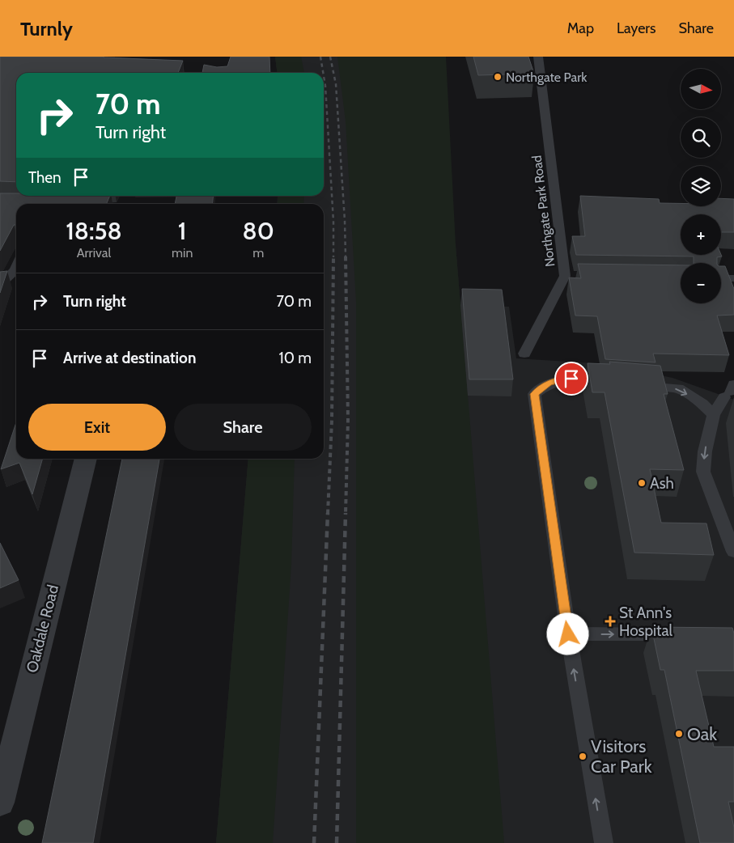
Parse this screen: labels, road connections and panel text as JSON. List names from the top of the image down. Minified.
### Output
{"streets":{"street":["Oakdale Road"],"lane":["Northgate Park Road"]},"places":{"other":["Northgate Park","Ash","Oak","Visitors Car Park"],"health":["St Ann's Hospital"]},"north":"right","page":{"header":"Turnly","nav":["Map","Layers","Share"],"map_buttons":["+","−"],"turn":["70 m","Turn right"],"then":"Then","eta":["18:58","Arrival","1","min","80","m"],"list":[{"name":"Turn right","value":"70 m"},{"name":"Arrive at destination","value":"10 m"}],"buttons":["Exit","Share"]}}
